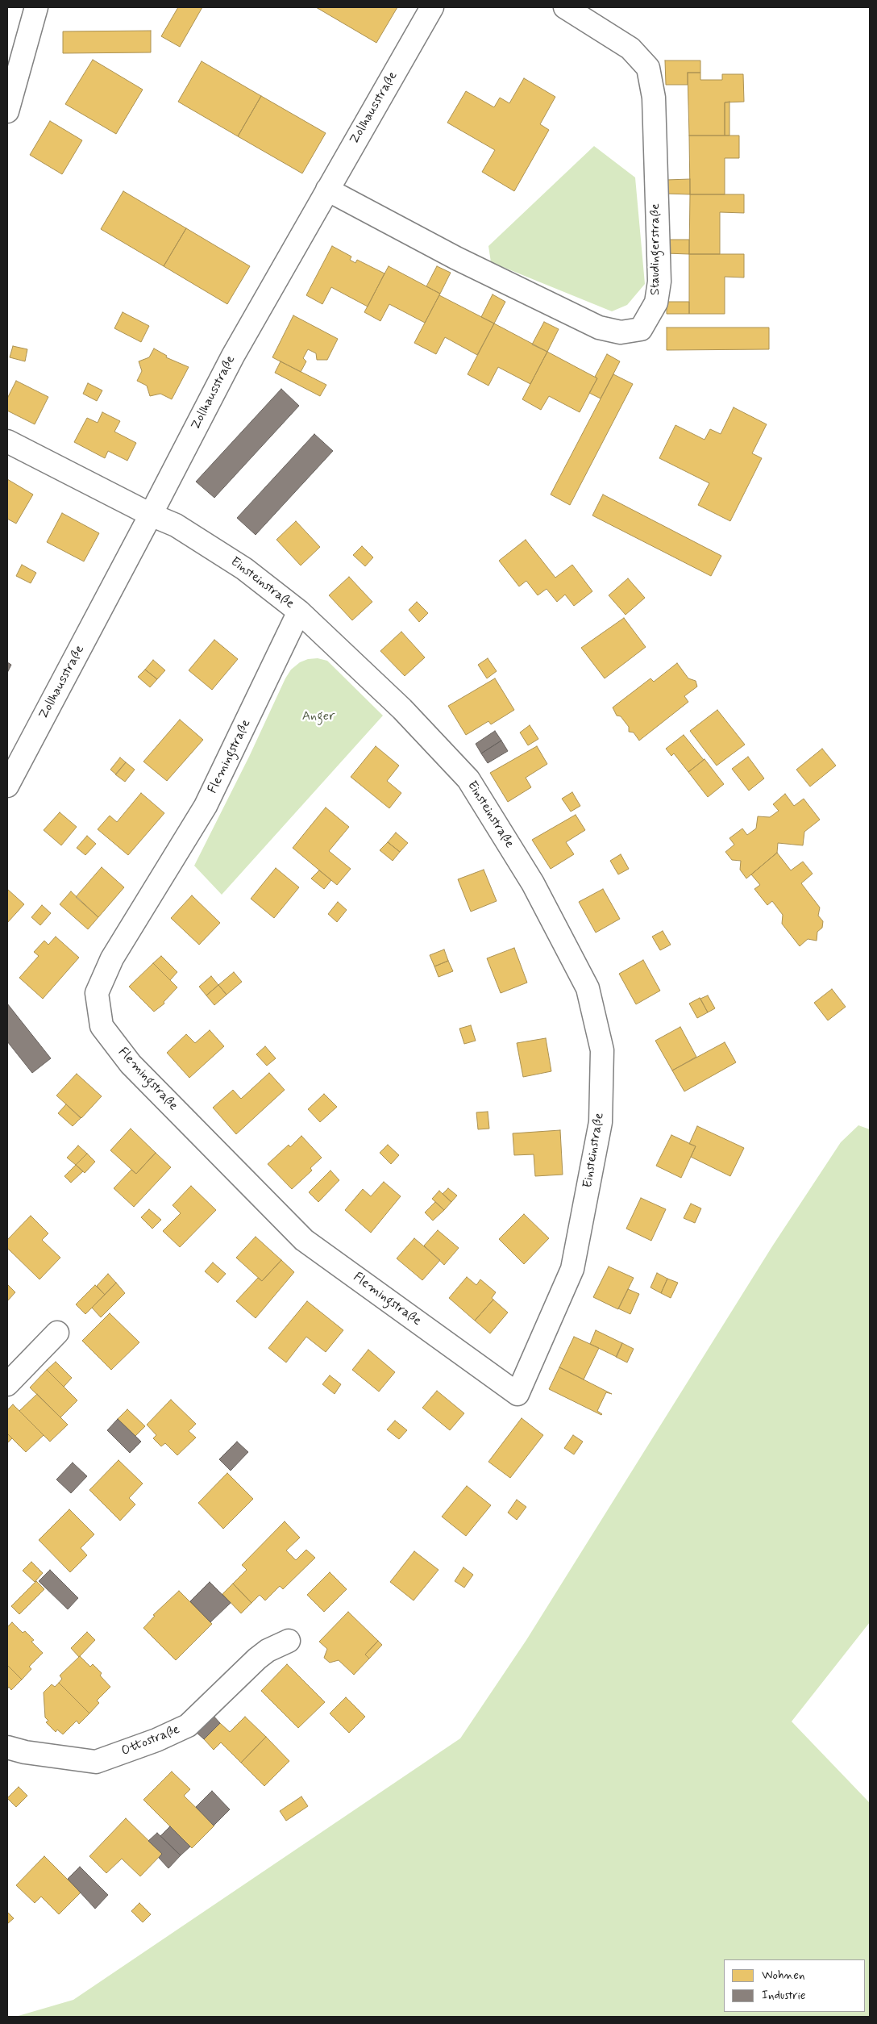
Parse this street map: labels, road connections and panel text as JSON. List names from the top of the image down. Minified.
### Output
{"streets":{"street":["Zollhausstraße","Staudingerstraße","Einsteinstraße","Flemingstraße","Ottostraße"]},"crossings":[["Zollhausstraße","Staudingerstraße"],["Zollhausstraße","Einsteinstraße"],["Einsteinstraße","Flemingstraße"]],"parks":["Anger"],"legend":["Wohnen","Industrie"]}
